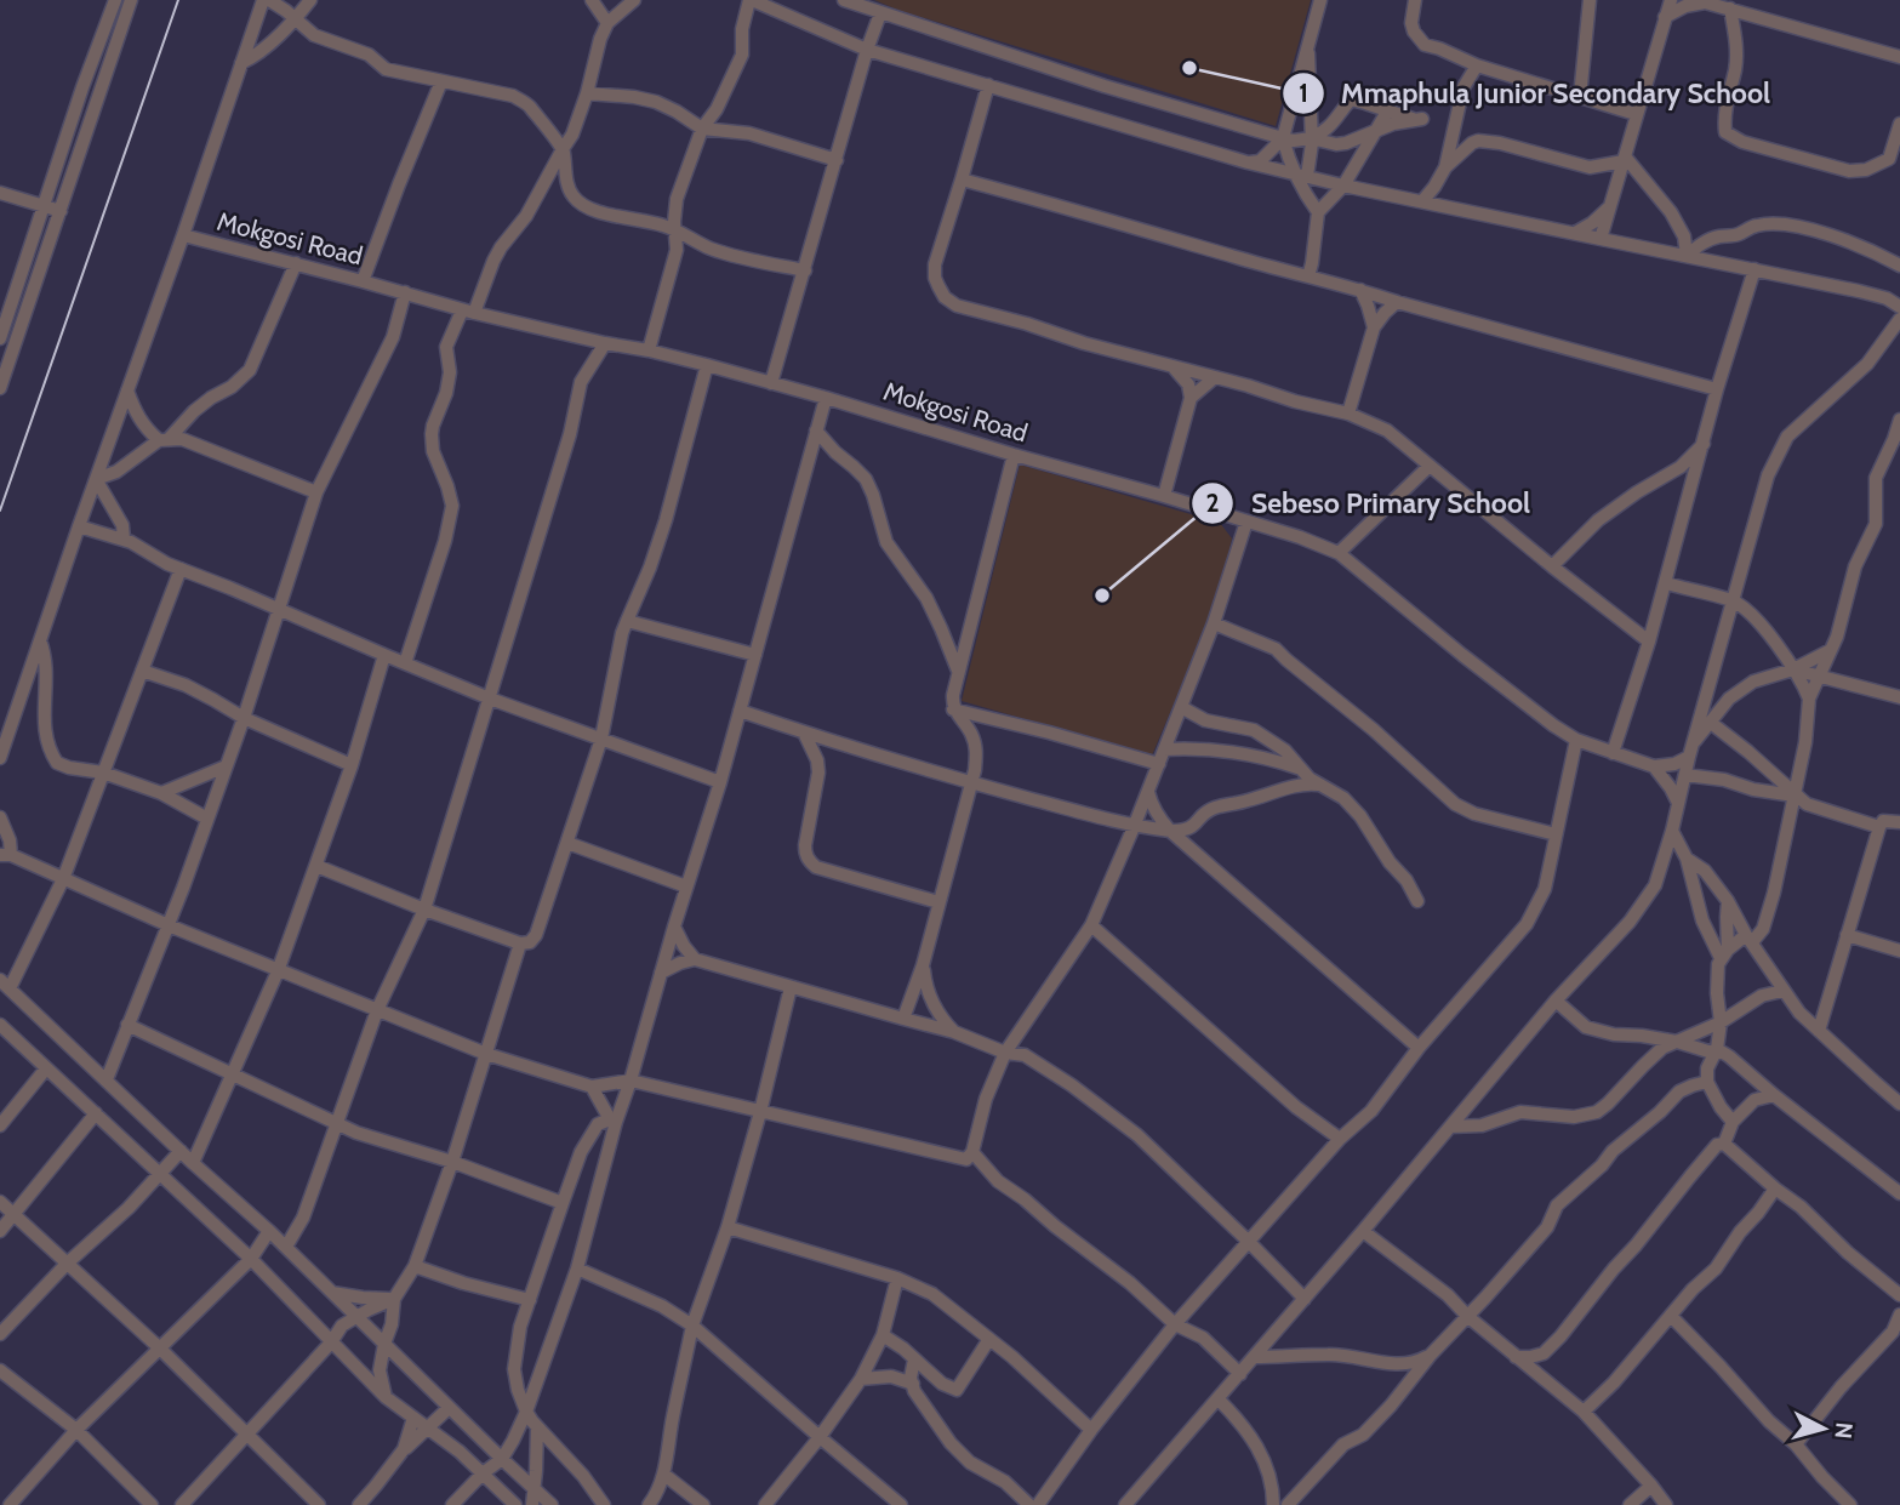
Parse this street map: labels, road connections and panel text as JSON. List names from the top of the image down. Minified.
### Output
{"streets":{"street":["Mokgosi Road"]},"places":["Mmaphula Junior Secondary School","Sebeso Primary School"],"north":"right"}
